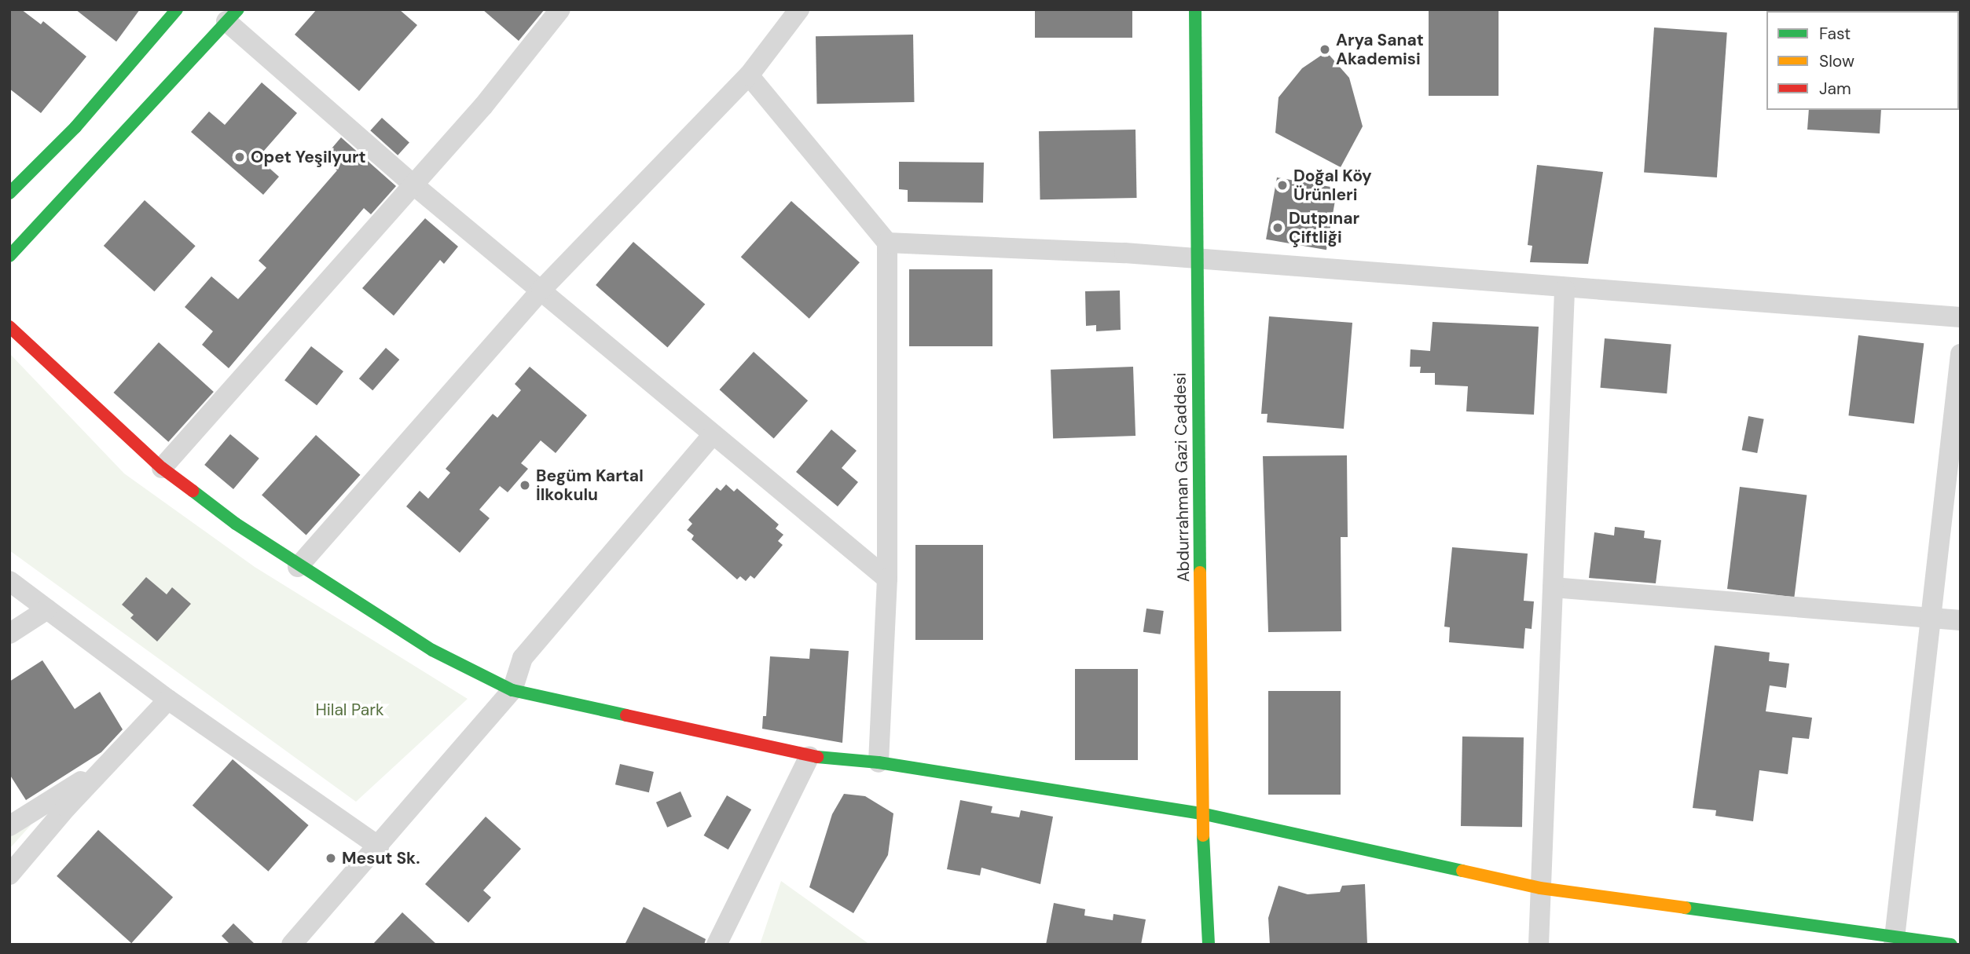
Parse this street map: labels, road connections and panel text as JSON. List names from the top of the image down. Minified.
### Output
{"streets":{"street":["Abdurrahman Gazi Caddesi"]},"parks":["Hilal Park"],"places":["Arya Sanat Akademisi","Opet Yeşilyurt","Doğal Köy Ürünleri","Dutpınar Çiftliği","Begüm Kartal İlkokulu","Mesut Sk."],"legend":["Fast","Slow","Jam"]}
